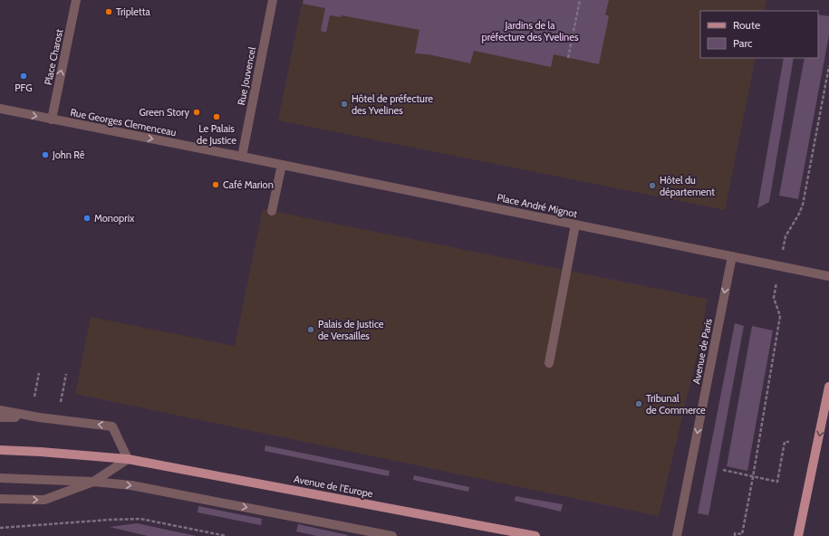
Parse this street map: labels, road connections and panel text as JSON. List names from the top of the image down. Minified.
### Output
{"streets":{"main road":["Avenue de l'Europe"],"street":["Place Charost","Rue Jouvencel","Rue Georges Clemenceau","Place André Mignot","Avenue de Paris"]},"crossings":[["Place Charost","Rue Georges Clemenceau"],["Rue Jouvencel","Rue Georges Clemenceau"],["Rue Jouvencel","Place André Mignot"],["Rue Georges Clemenceau","Place André Mignot"],["Place André Mignot","Avenue de Paris"]],"one_way":["Place Charost","Rue Georges Clemenceau","Avenue de Paris"],"parks":["Jardins de la préfecture des Yvelines"],"places":["Tripletta","PFG","Hôtel de préfecture des Yvelines","Green Story","Le Palais de Justice","John Rê","Café Marion","Hôtel du département","Monoprix","Palais de Justice de Versailles","Tribunal de Commerce"],"legend":["Route","Parc"]}
